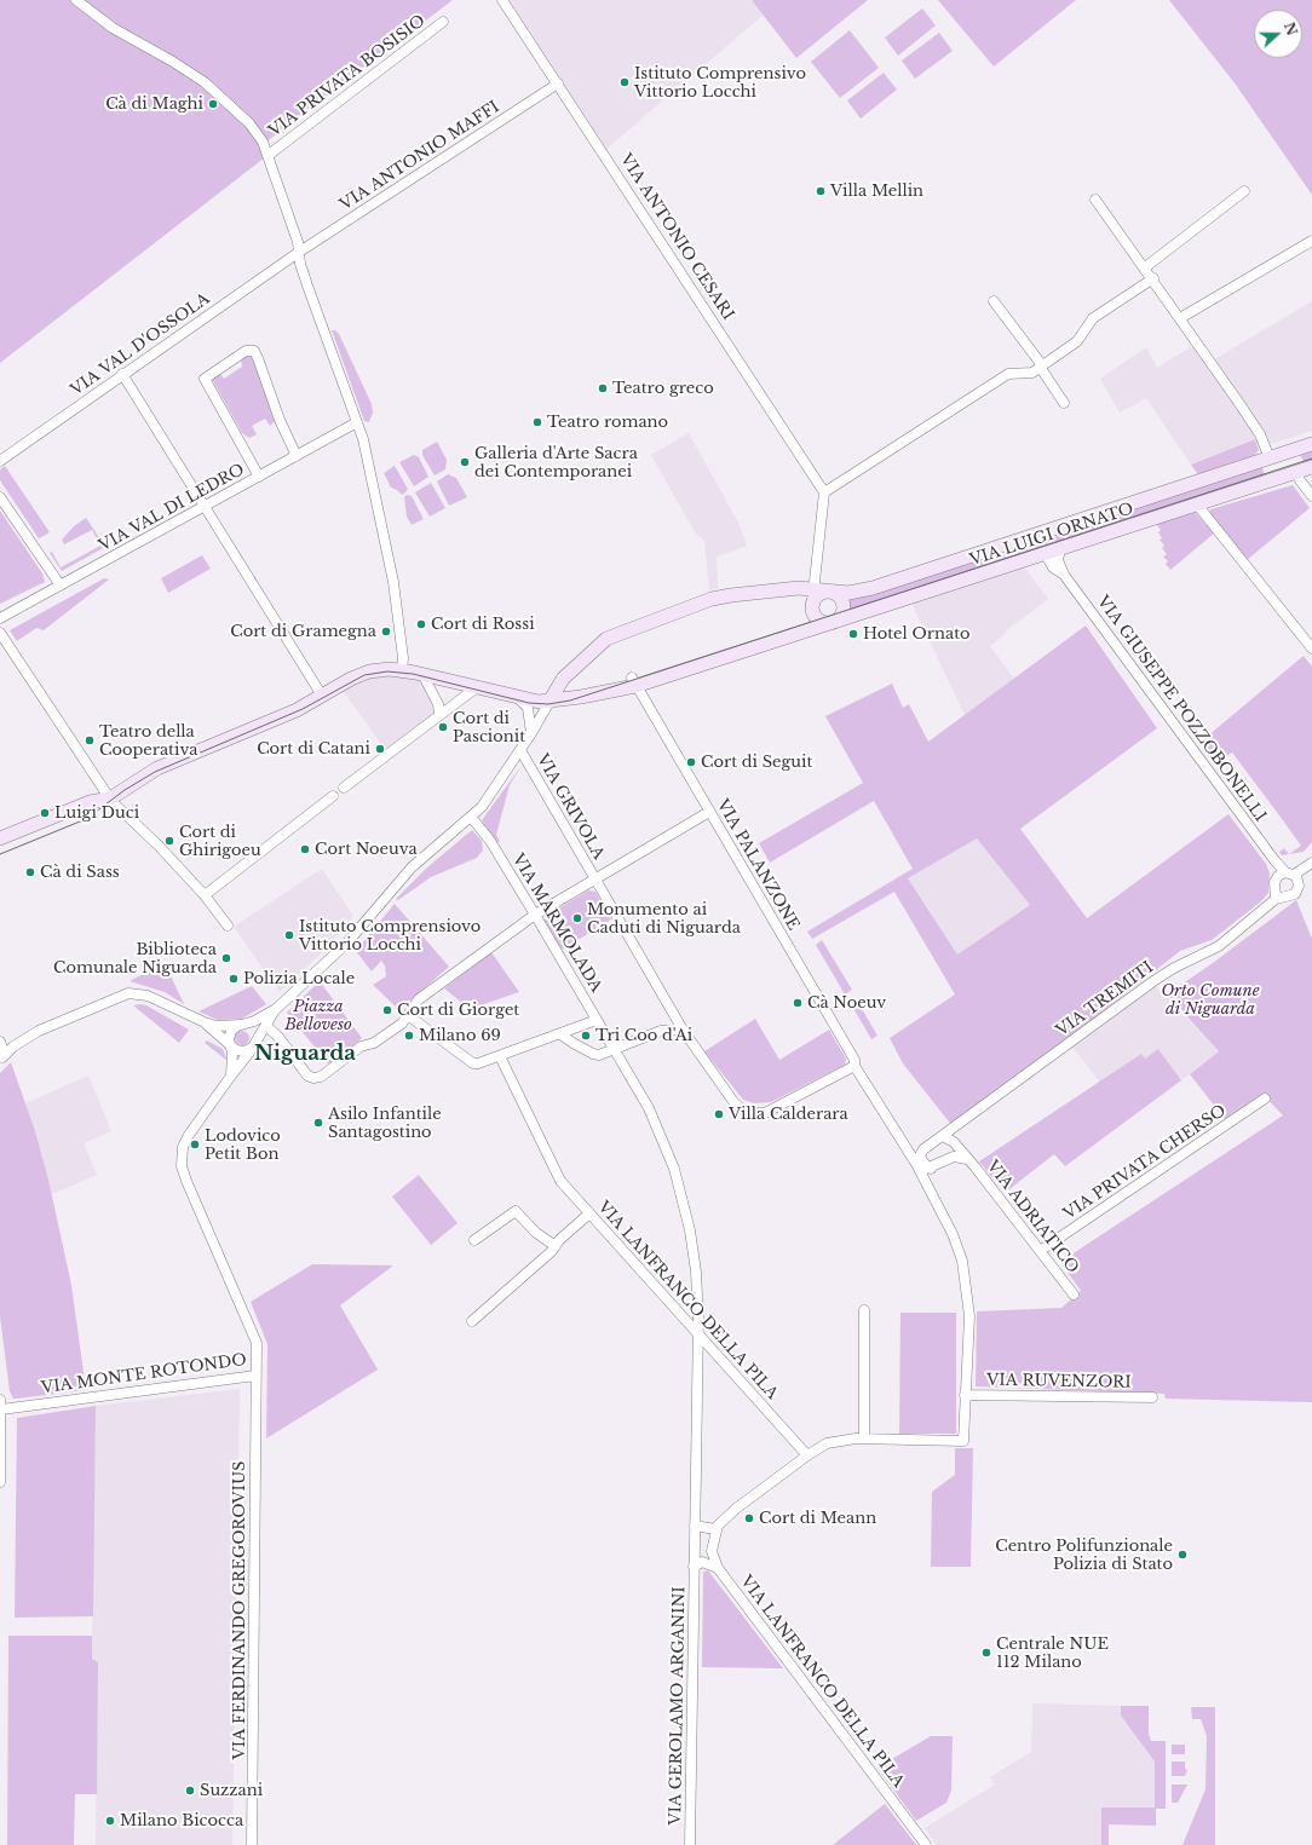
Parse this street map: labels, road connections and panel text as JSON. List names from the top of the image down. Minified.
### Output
{"streets":{"main road":["VIA LUIGI ORNATO"],"street":["VIA PRIVATA BOSISIO","VIA ANTONIO MAFFI","VIA ANTONIO CESARI","VIA VAL D'OSSOLA","VIA VAL DI LEDRO","VIA GIUSEPPE POZZOBONELLI","VIA GRIVOLA","VIA PALANZONE","VIA MARMOLADA","VIA TREMITI","VIA PRIVATA CHERSO","VIA ADRIATICO","VIA LANFRANCO DELLA PILA","VIA MONTE ROTONDO","VIA RUVENZORI","VIA FERDINANDO GREGOROVIUS","VIA GEROLAMO ARGANINI"]},"crossings":[["VIA ANTONIO MAFFI","VIA ANTONIO CESARI"],["VIA ANTONIO MAFFI","VIA VAL D'OSSOLA"],["VIA LUIGI ORNATO","VIA GIUSEPPE POZZOBONELLI"],["VIA LUIGI ORNATO","VIA PALANZONE"],["VIA GIUSEPPE POZZOBONELLI","VIA TREMITI"],["VIA PALANZONE","VIA RUVENZORI"],["VIA MARMOLADA","VIA GEROLAMO ARGANINI"],["VIA TREMITI","VIA ADRIATICO"],["VIA PRIVATA CHERSO","VIA ADRIATICO"],["VIA LANFRANCO DELLA PILA","VIA GEROLAMO ARGANINI"],["VIA MONTE ROTONDO","VIA FERDINANDO GREGOROVIUS"]],"districts":["Niguarda"],"parks":["Orto Comune di Niguarda","Piazza Belloveso"],"places":["Istituto Comprensivo Vittorio Locchi","Cà di Maghi","Villa Mellin","Teatro greco","Teatro romano","Galleria d'Arte Sacra dei Contemporanei","Cort di Rossi","Cort di Gramegna","Hotel Ornato","Cort di Pascionit","Teatro della Cooperativa","Cort di Catani","Cort di Seguit","Luigi Duci","Cort di Ghirigoeu","Cort Noeuva","Cà di Sass","Monumento ai Caduti di Niguarda","Istituto Comprensiovo Vittorio Locchi","Biblioteca Comunale Niguarda","Polizia Locale","Cà Noeuv","Cort di Giorget","Milano 69","Tri Coo d'Ai","Villa Calderara","Asilo Infantile Santagostino","Lodovico Petit Bon","Cort di Meann","Centro Polifunzionale Polizia di Stato","Centrale NUE 112 Milano","Suzzani","Milano Bicocca"],"north":"right"}
